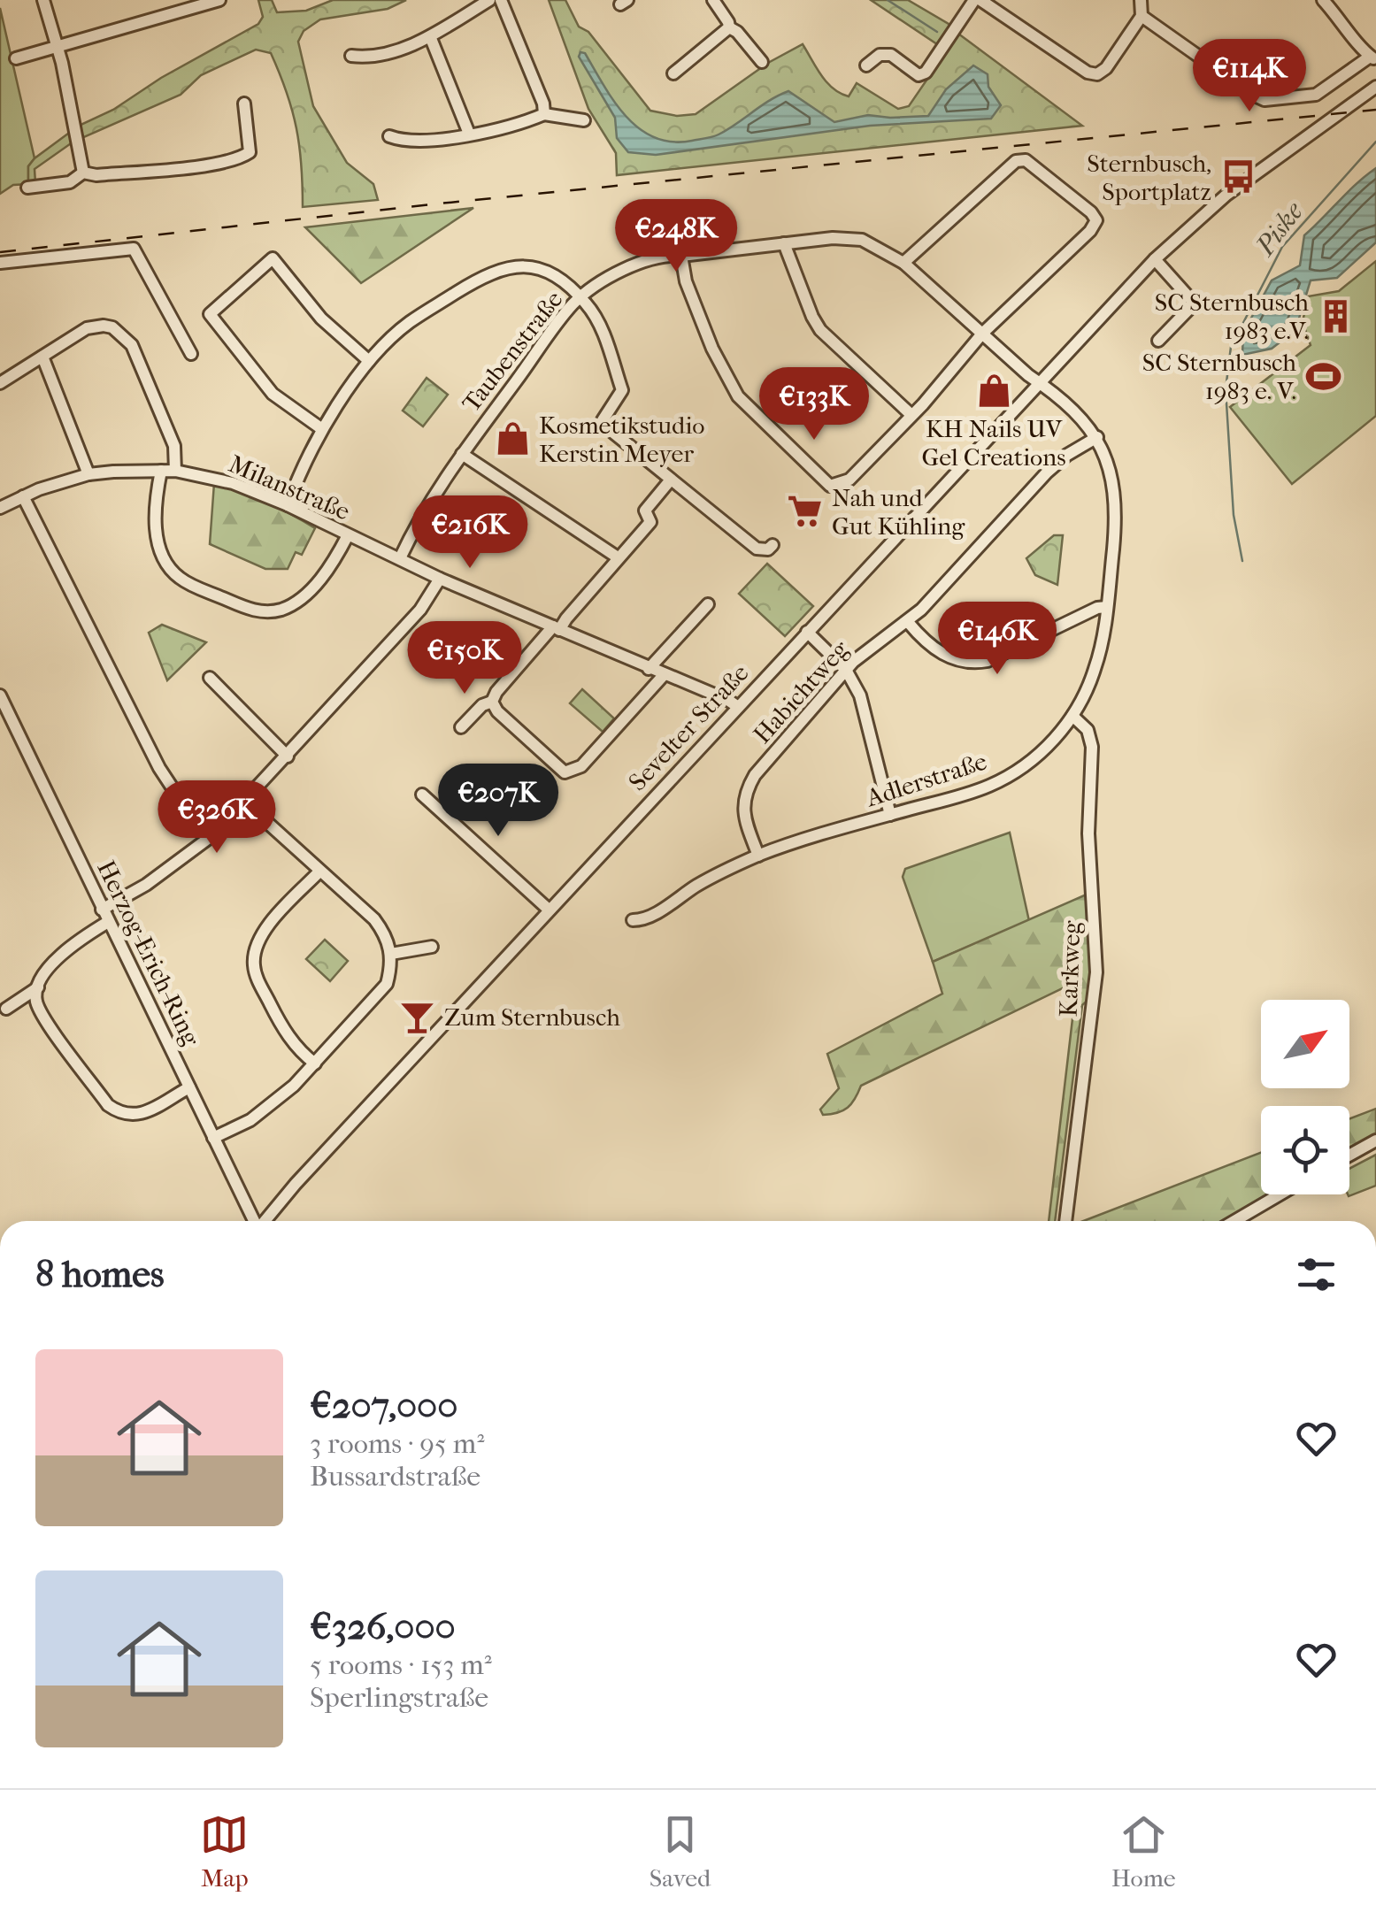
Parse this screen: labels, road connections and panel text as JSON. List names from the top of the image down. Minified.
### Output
{"streets":{"street":["Taubenstraße","Milanstraße","Habichtweg","Sevelter Straße","Adlerstraße","Herzog-Erich-Ring","Karkweg"]},"crossings":[["Taubenstraße","Milanstraße"],["Taubenstraße","Sevelter Straße"],["Taubenstraße","Adlerstraße"],["Milanstraße","Sevelter Straße"],["Habichtweg","Adlerstraße"],["Sevelter Straße","Adlerstraße"],["Adlerstraße","Karkweg"]],"water":["Piske"],"places":{"bus stop":["Sternbusch, Sportplatz"],"building":["SC Sternbusch 1983 e.V."],"sports":["SC Sternbusch 1983 e. V."],"shop":["KH Nails UV Gel Creations","Kosmetikstudio Kerstin Meyer"],"supermarket":["Nah und Gut Kühling"],"bar":["Zum Sternbusch"]},"north":"top right","page":{"price":["€114K","€248K","€133K","€216K","€146K","€150K","€207K","€326K"],"heading":"8 homes","list":[{"name":"€207,000","note":"3 rooms · 95 m² · Bussardstraße"},{"name":"€326,000","note":"5 rooms · 153 m² · Sperlingstraße"}],"tabs":["Map","Saved","Home"]}}
